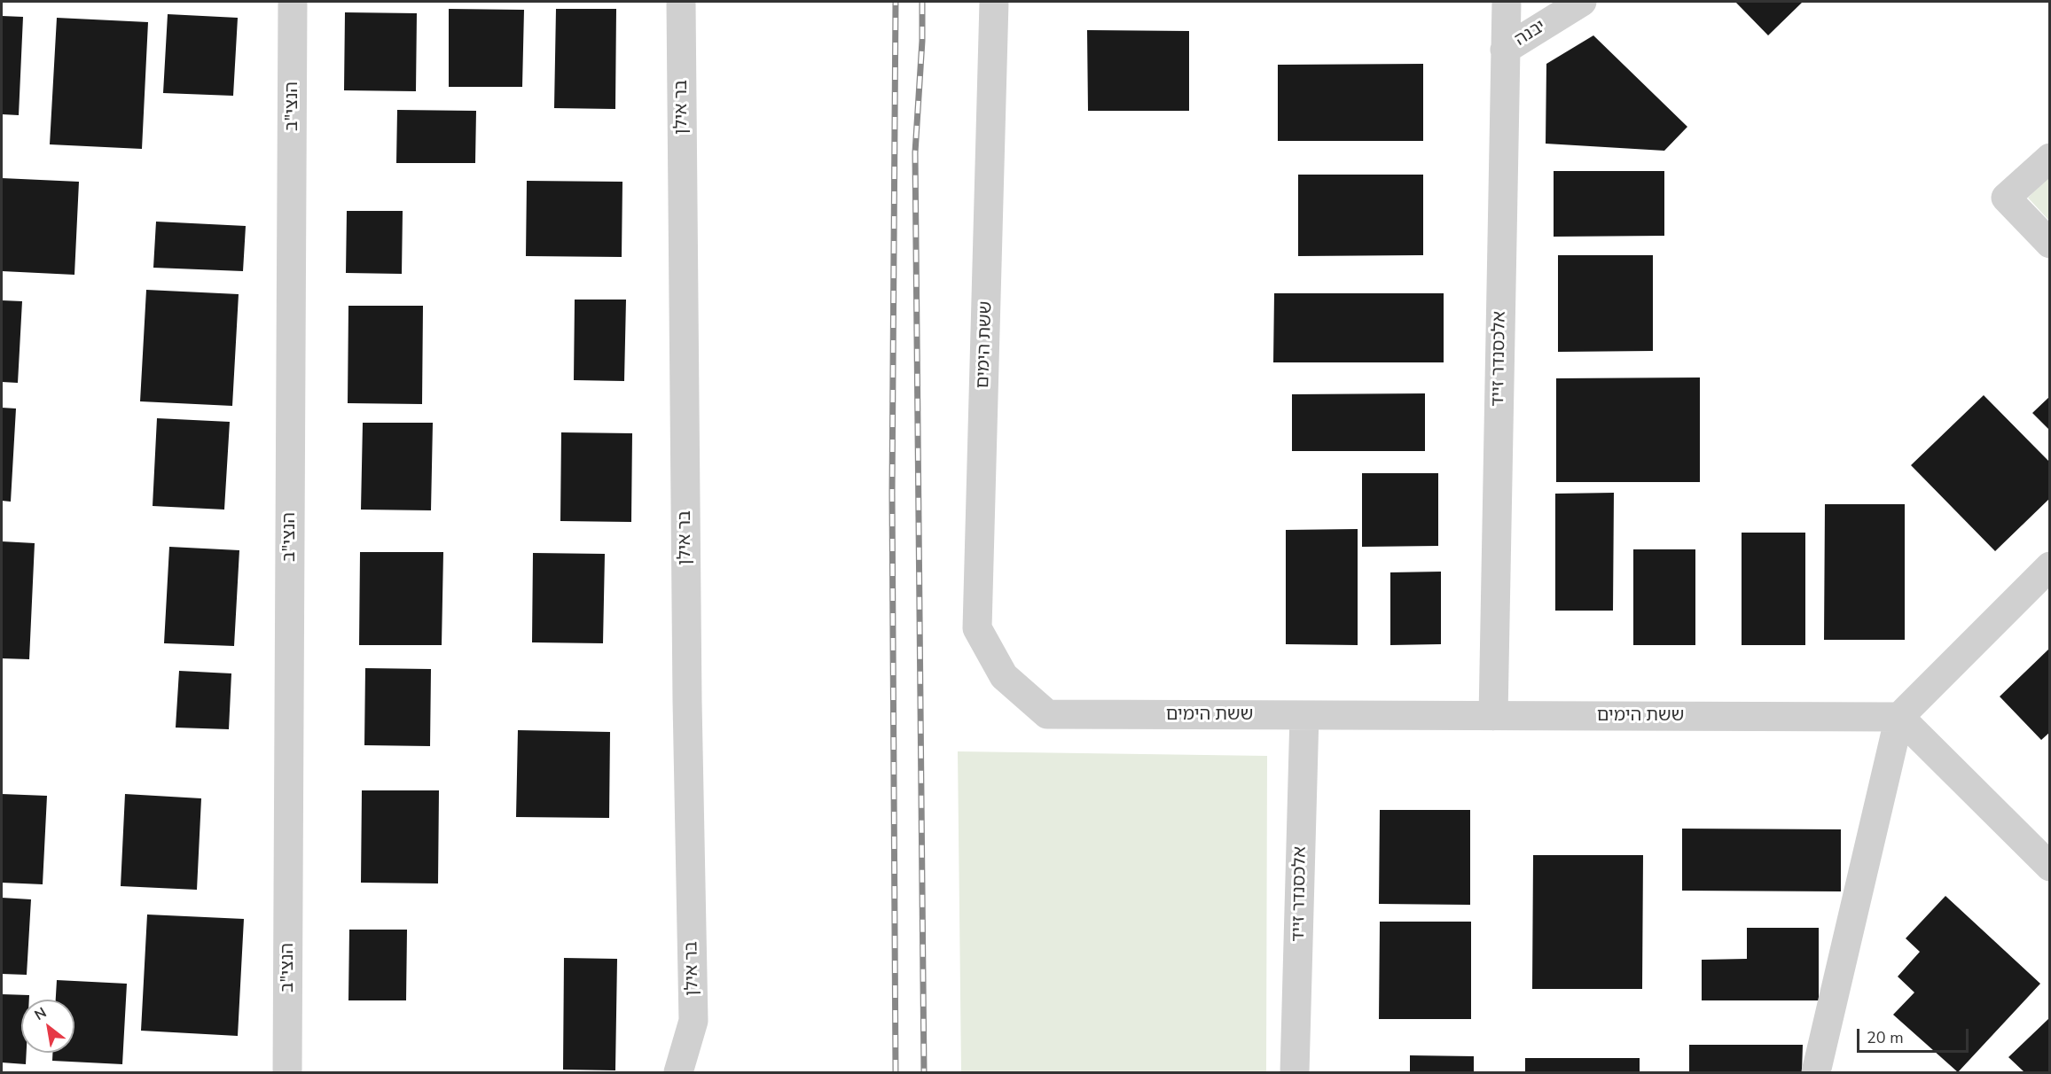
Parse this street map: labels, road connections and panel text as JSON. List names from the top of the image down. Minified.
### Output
{"streets":{"street":["יבנה","הנצי\"ב","בר אילן","ששת הימים","אלכסנדר זייד"]},"crossings":[["יבנה","אלכסנדר זייד"],["ששת הימים","אלכסנדר זייד"]],"scale_bar":"20 m","north":"top left"}
